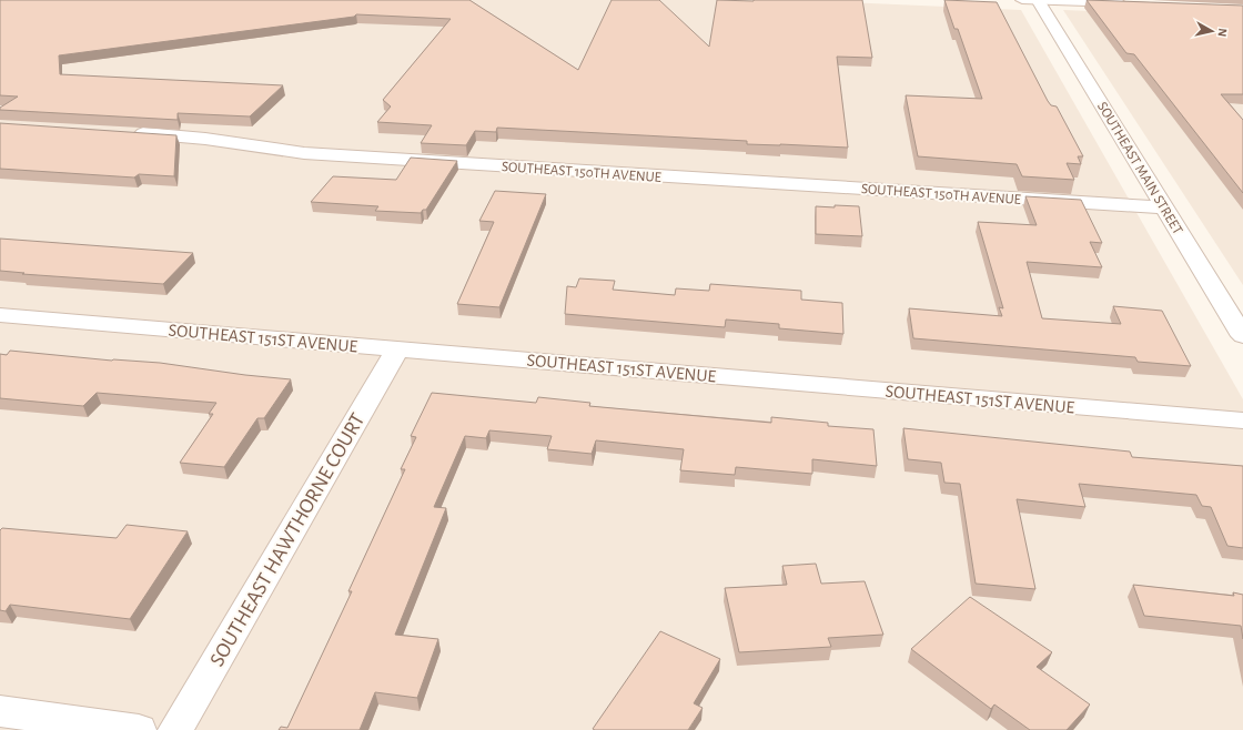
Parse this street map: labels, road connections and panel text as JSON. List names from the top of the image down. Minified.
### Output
{"streets":{"street":["SOUTHEAST MAIN STREET","SOUTHEAST 150TH AVENUE","SOUTHEAST 151ST AVENUE","SOUTHEAST HAWTHORNE COURT"]},"crossings":[["SOUTHEAST MAIN STREET","SOUTHEAST 150TH AVENUE"],["SOUTHEAST 151ST AVENUE","SOUTHEAST HAWTHORNE COURT"]],"north":"right"}
